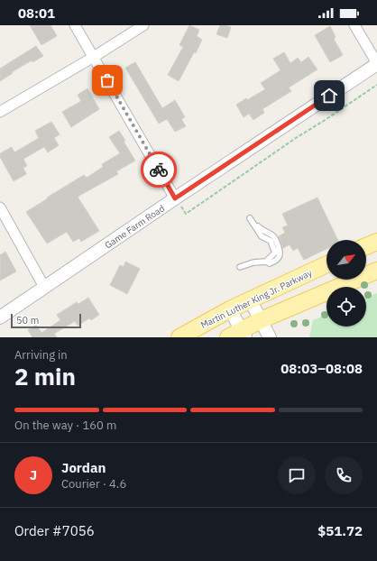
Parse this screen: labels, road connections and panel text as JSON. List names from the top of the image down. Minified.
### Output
{"streets":{"main road":["Martin Luther King Jr. Parkway"],"street":["Game Farm Road"]},"scale_bar":"50 m","north":"top right","page":{"status":"08:01","scale":"50 m","heading":["2 min","Arriving in","08:03–08:08"],"panel":["Jordan","Courier · 4.6","Order #7056","$51.72"],"bar":"On the way · 160 m","round":"J"}}
